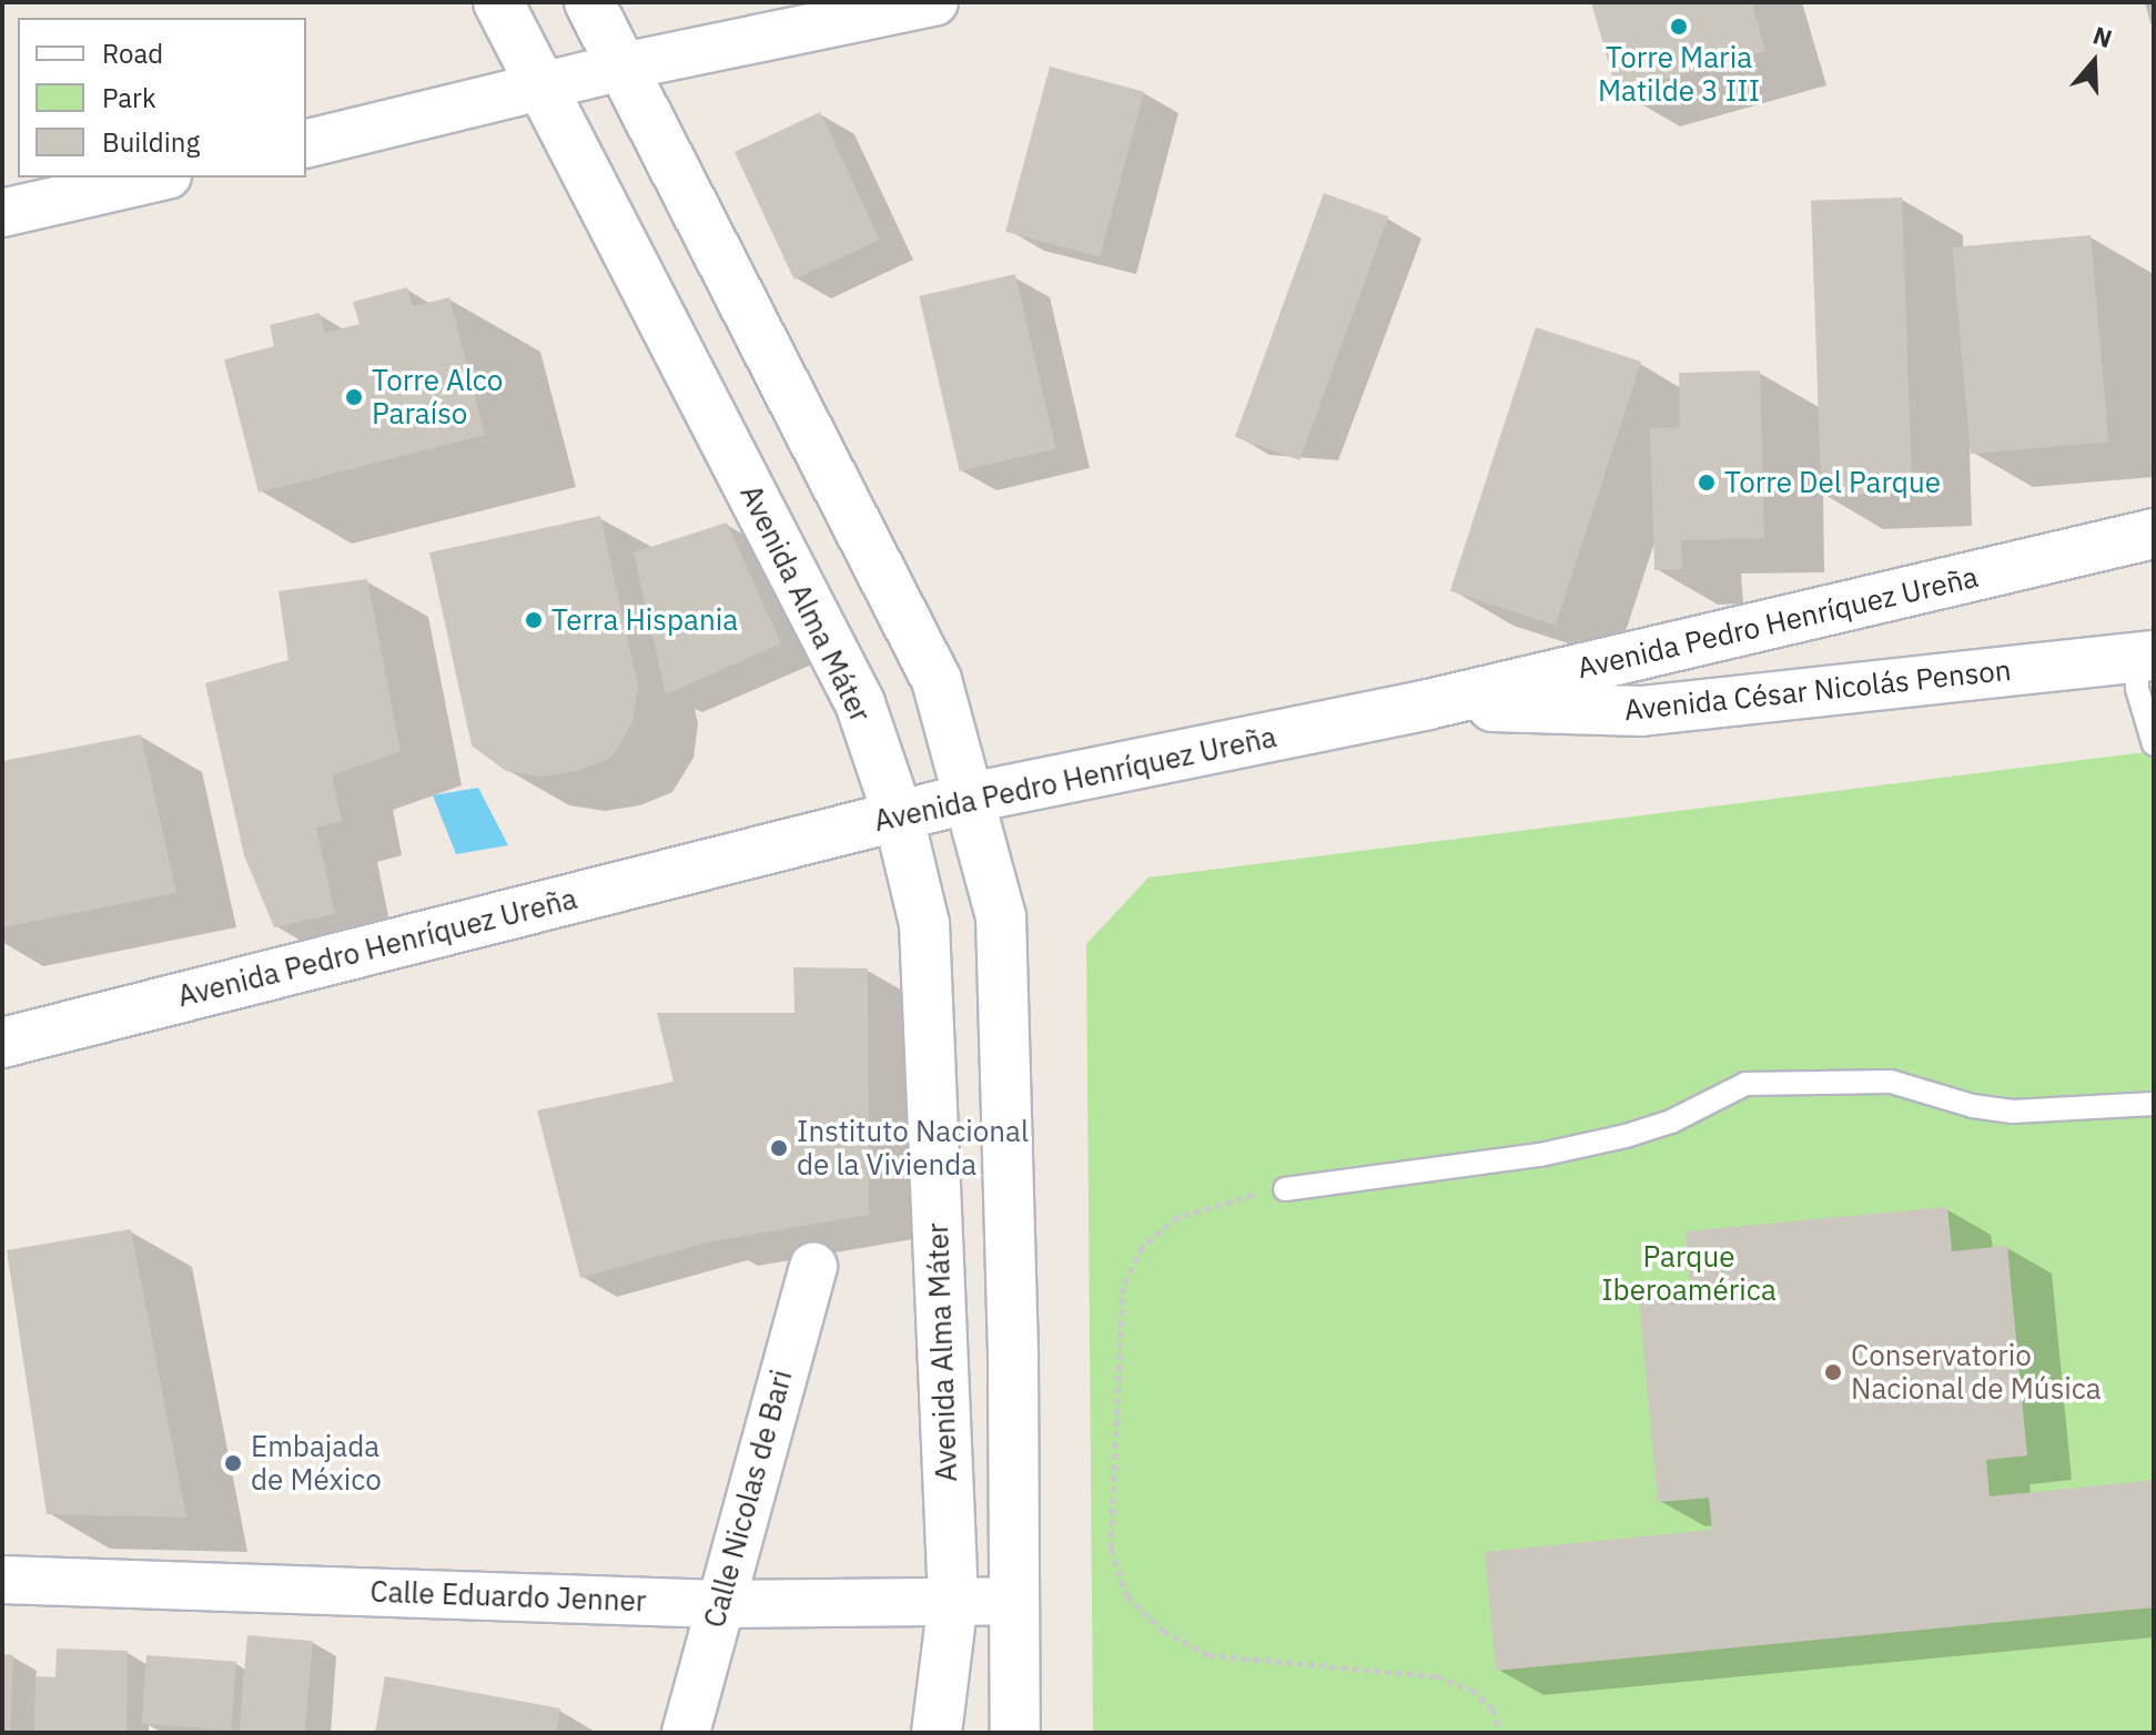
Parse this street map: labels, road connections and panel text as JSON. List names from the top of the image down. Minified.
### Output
{"streets":{"main road":["Avenida Alma Máter","Avenida Pedro Henríquez Ureña","Avenida César Nicolás Penson"],"street":["Calle Nicolas de Bari","Calle Eduardo Jenner"]},"crossings":[["Avenida Alma Máter","Avenida Pedro Henríquez Ureña"],["Avenida Alma Máter","Calle Eduardo Jenner"],["Avenida Pedro Henríquez Ureña","Avenida César Nicolás Penson"],["Calle Nicolas de Bari","Calle Eduardo Jenner"]],"parks":["Parque Iberoamérica"],"places":["Torre Maria Matilde 3 III","Torre Alco Paraíso","Torre Del Parque","Terra Hispania","Instituto Nacional de la Vivienda","Conservatorio Nacional de Música","Embajada de México"],"legend":["Road","Park","Building"],"north":"top"}
